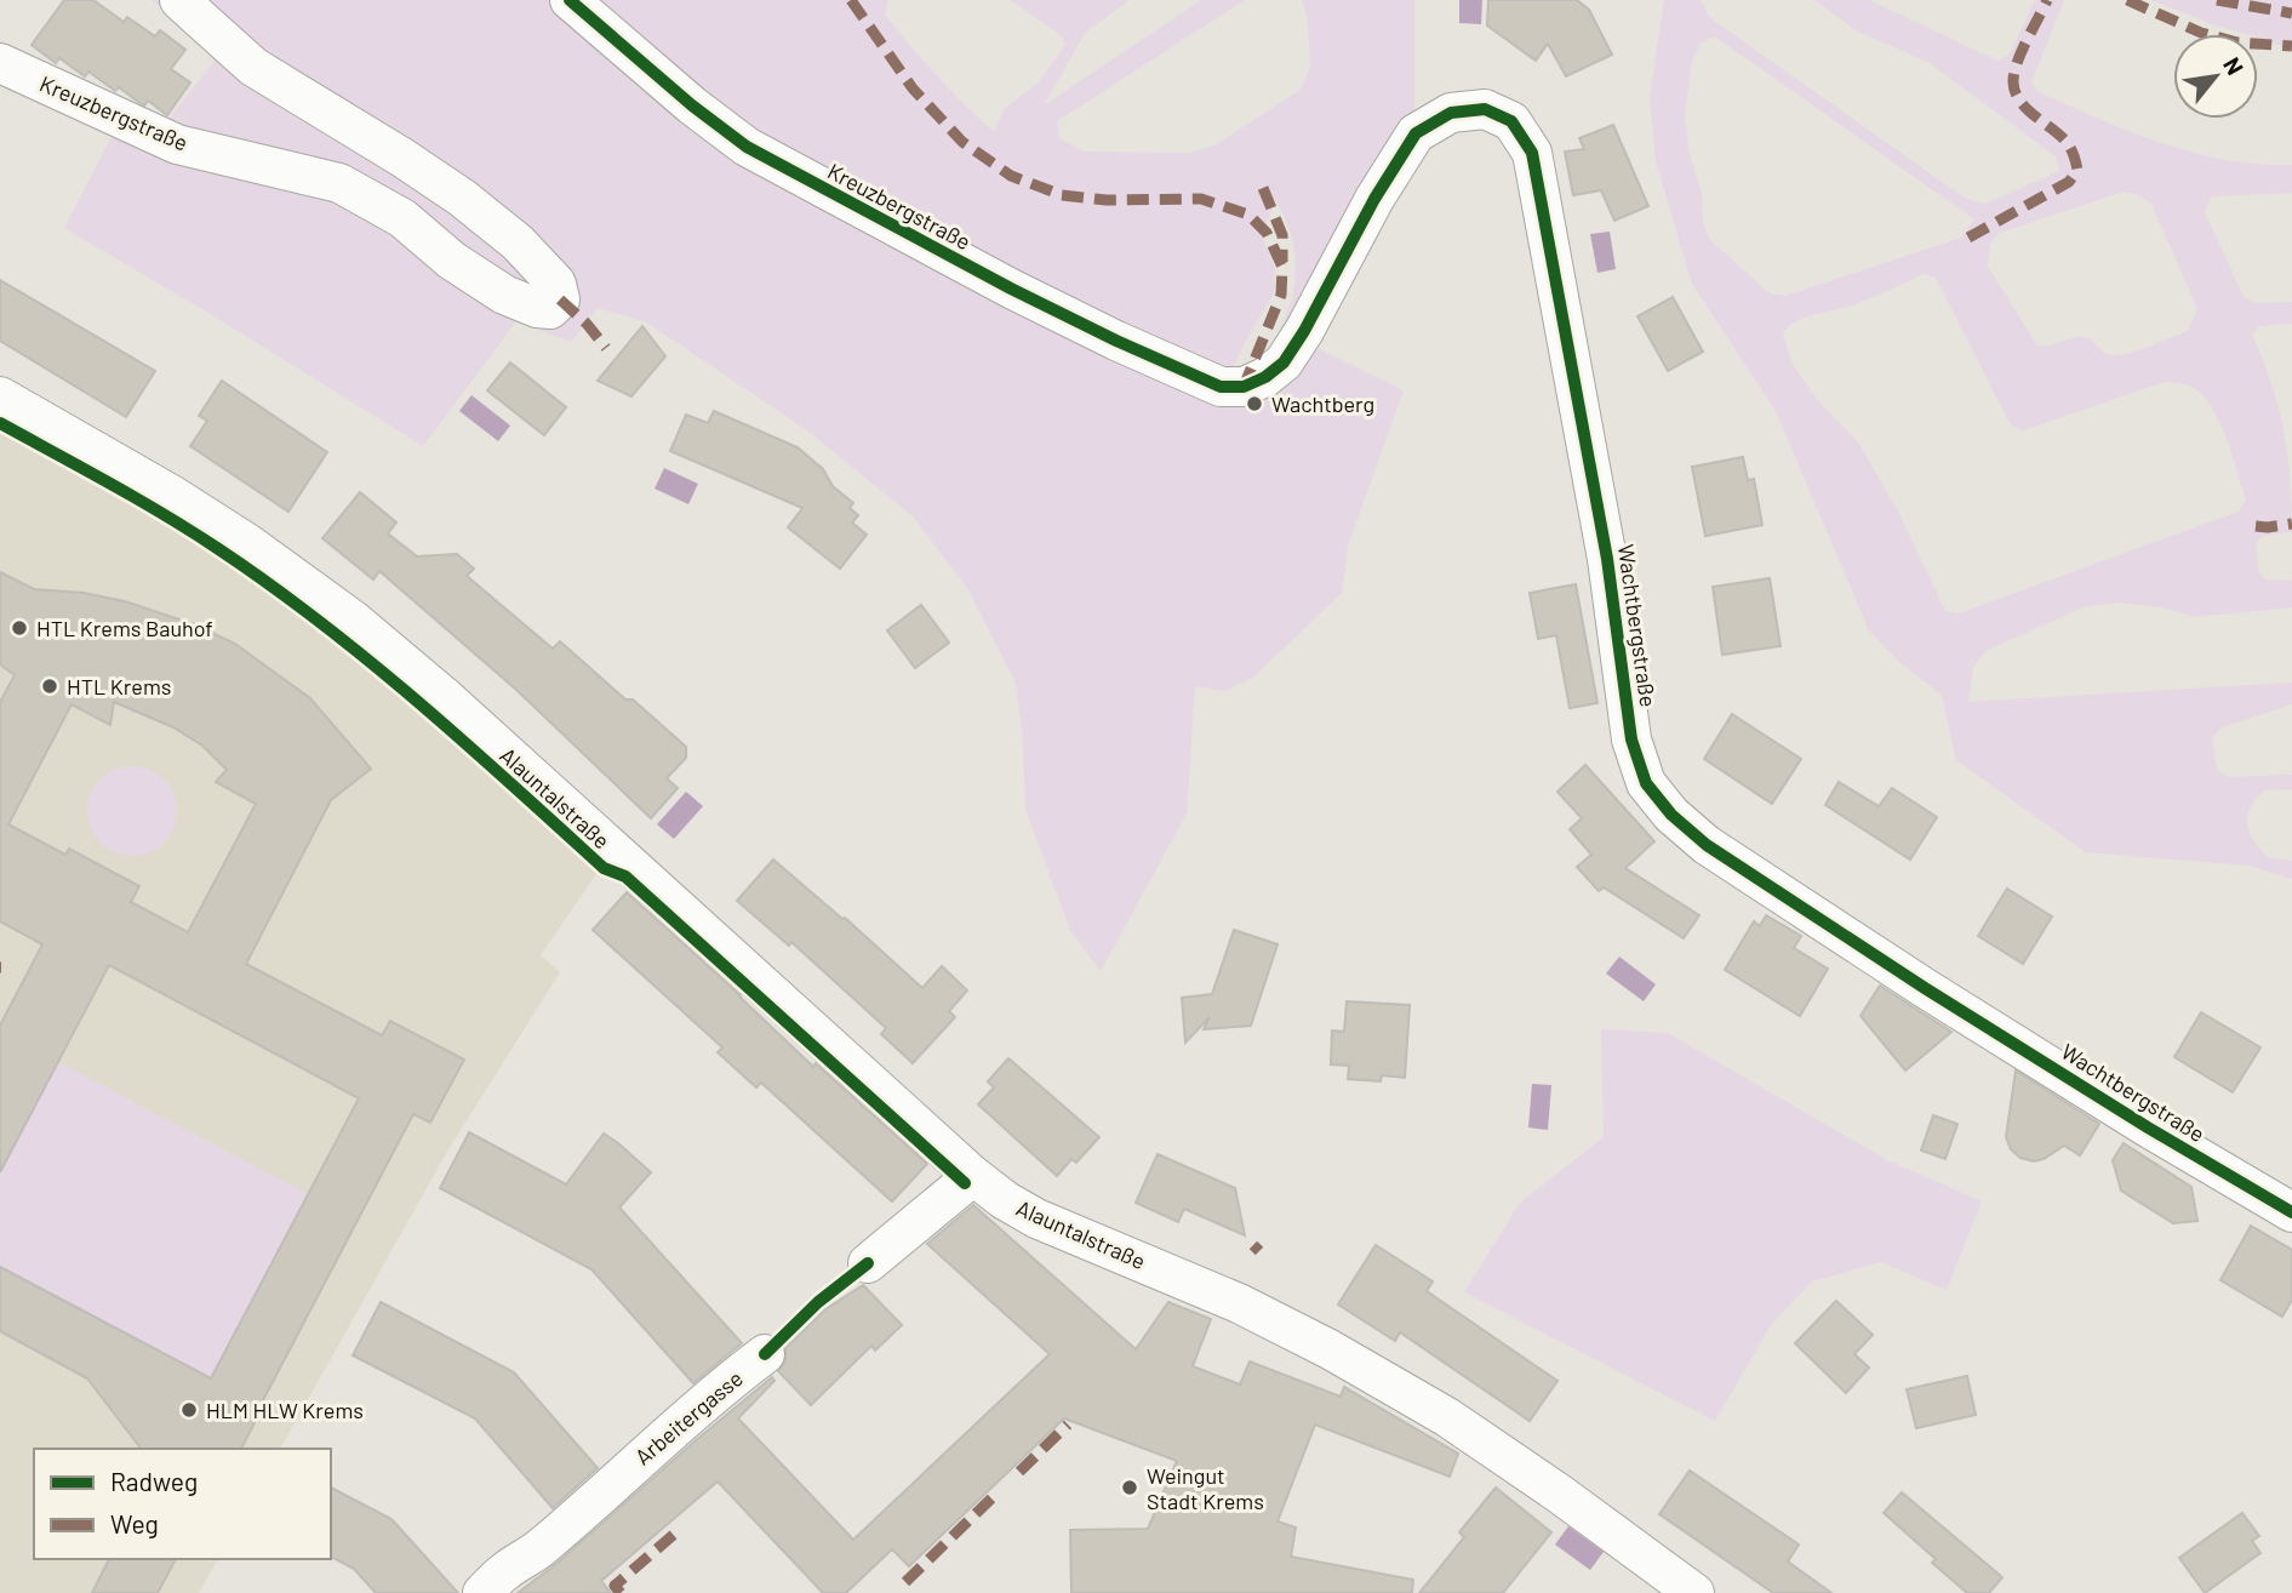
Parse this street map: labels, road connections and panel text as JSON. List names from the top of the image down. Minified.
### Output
{"streets":{"street":["Kreuzbergstraße","Wachtbergstraße","Alauntalstraße","Arbeitergasse"]},"crossings":[["Kreuzbergstraße","Wachtbergstraße"]],"places":["Wachtberg","HTL Krems Bauhof","HTL Krems","HLM HLW Krems","Weingut Stadt Krems"],"legend":["Radweg","Weg"],"north":"top right"}
